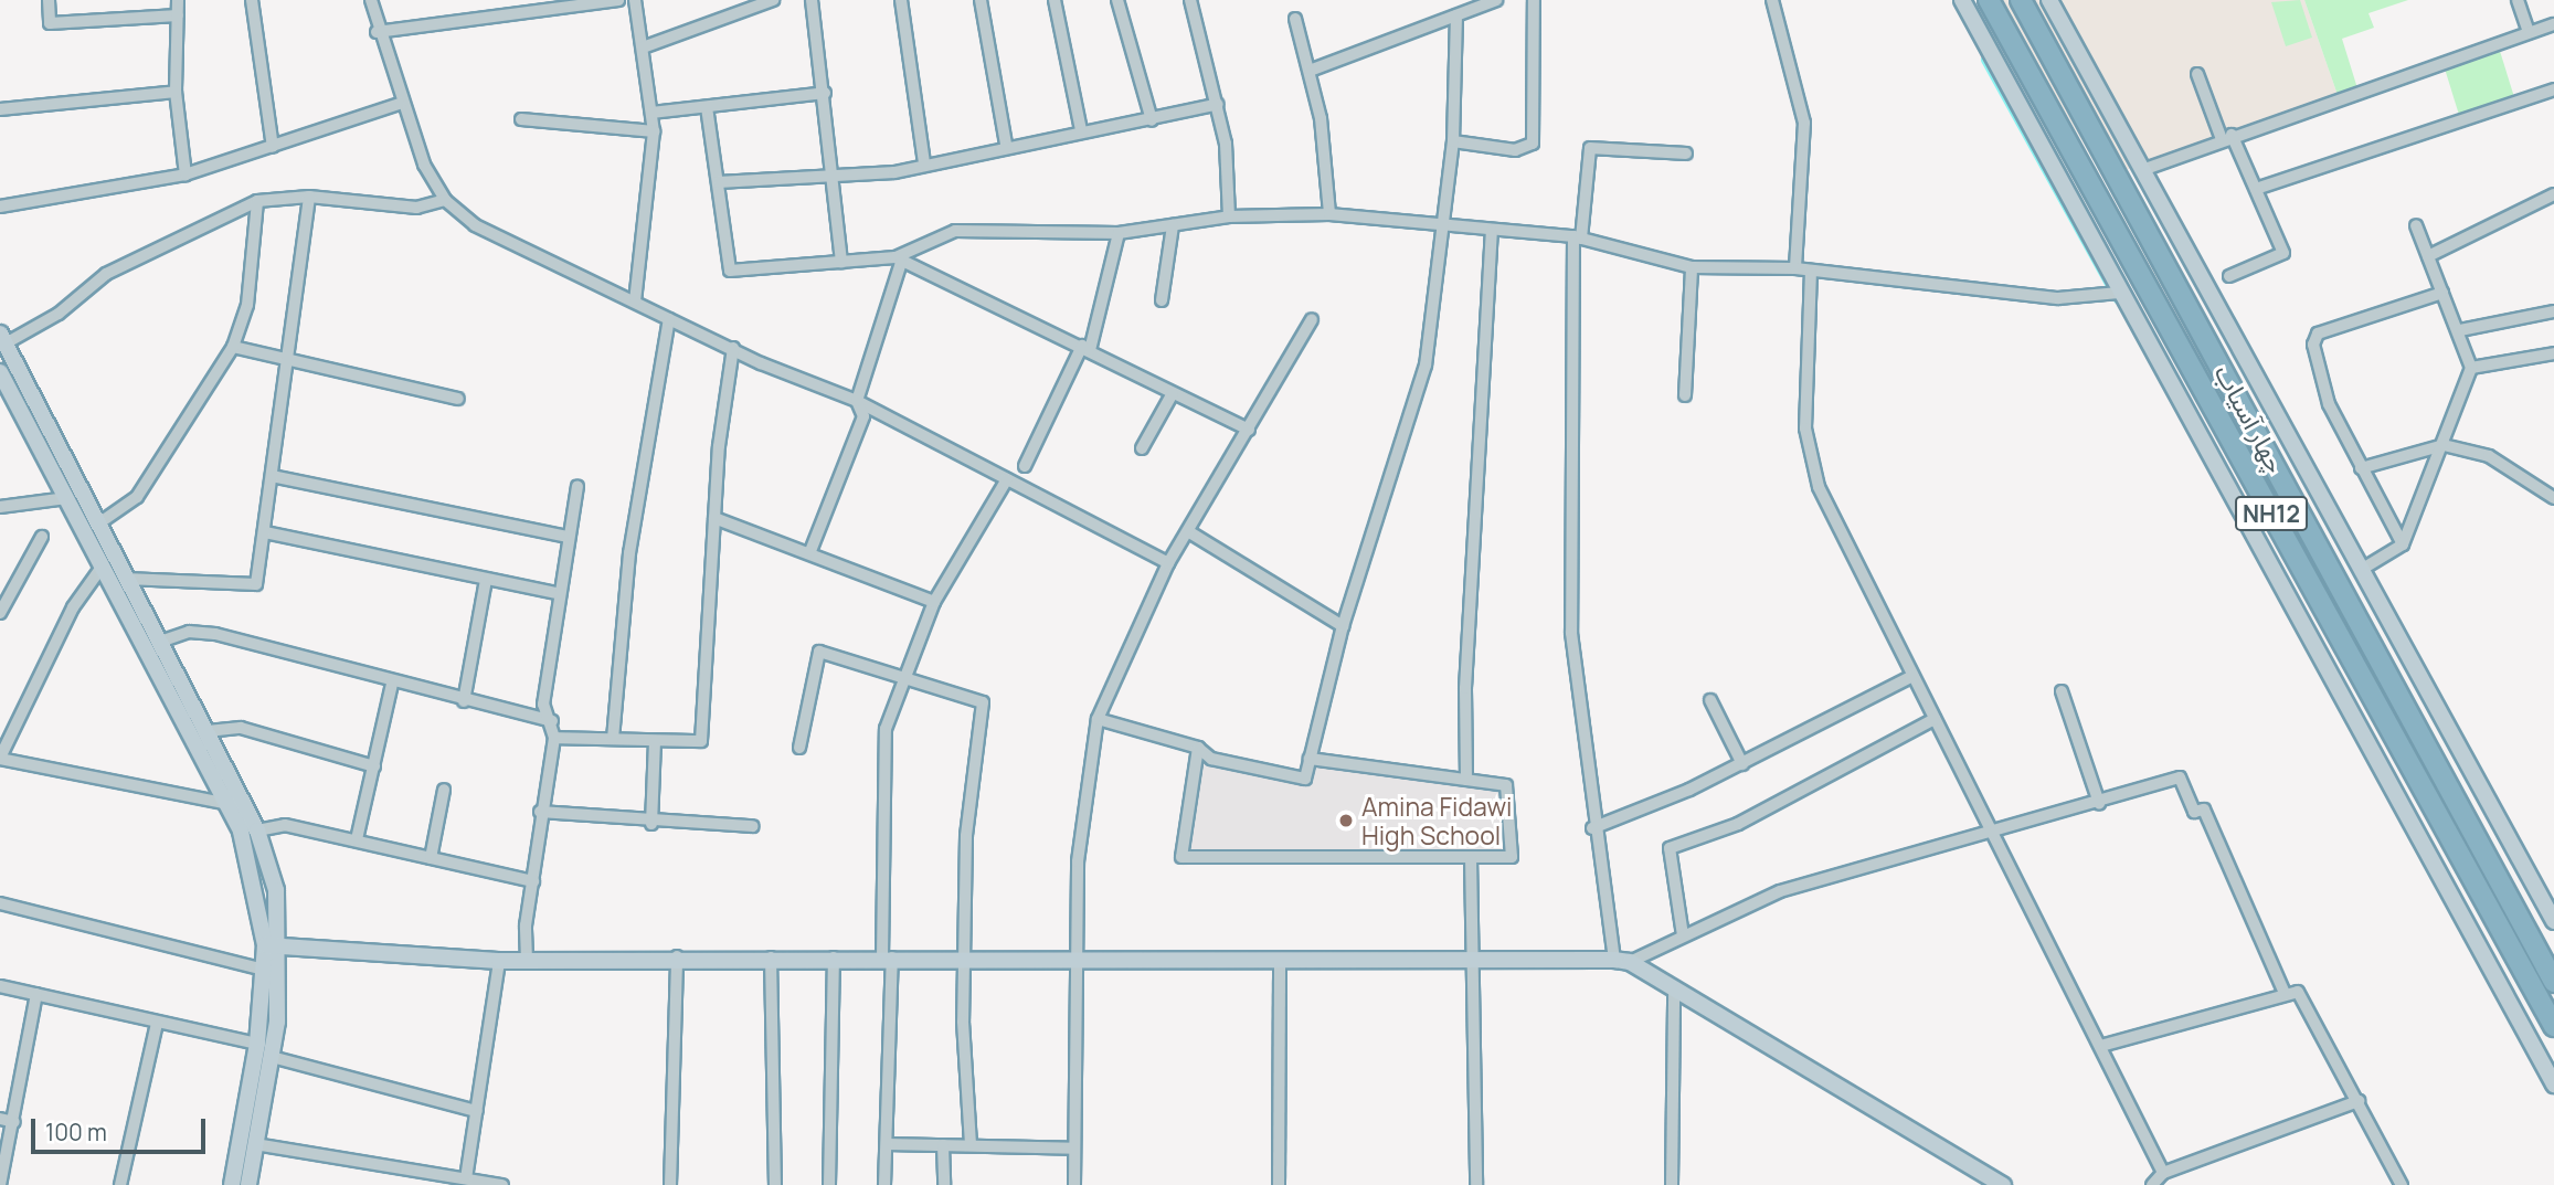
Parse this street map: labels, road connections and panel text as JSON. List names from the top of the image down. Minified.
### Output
{"streets":{"highway":["چهار آسیاب","NH12"]},"places":["Amina Fidawi High School"],"scale_bar":"100 m"}
